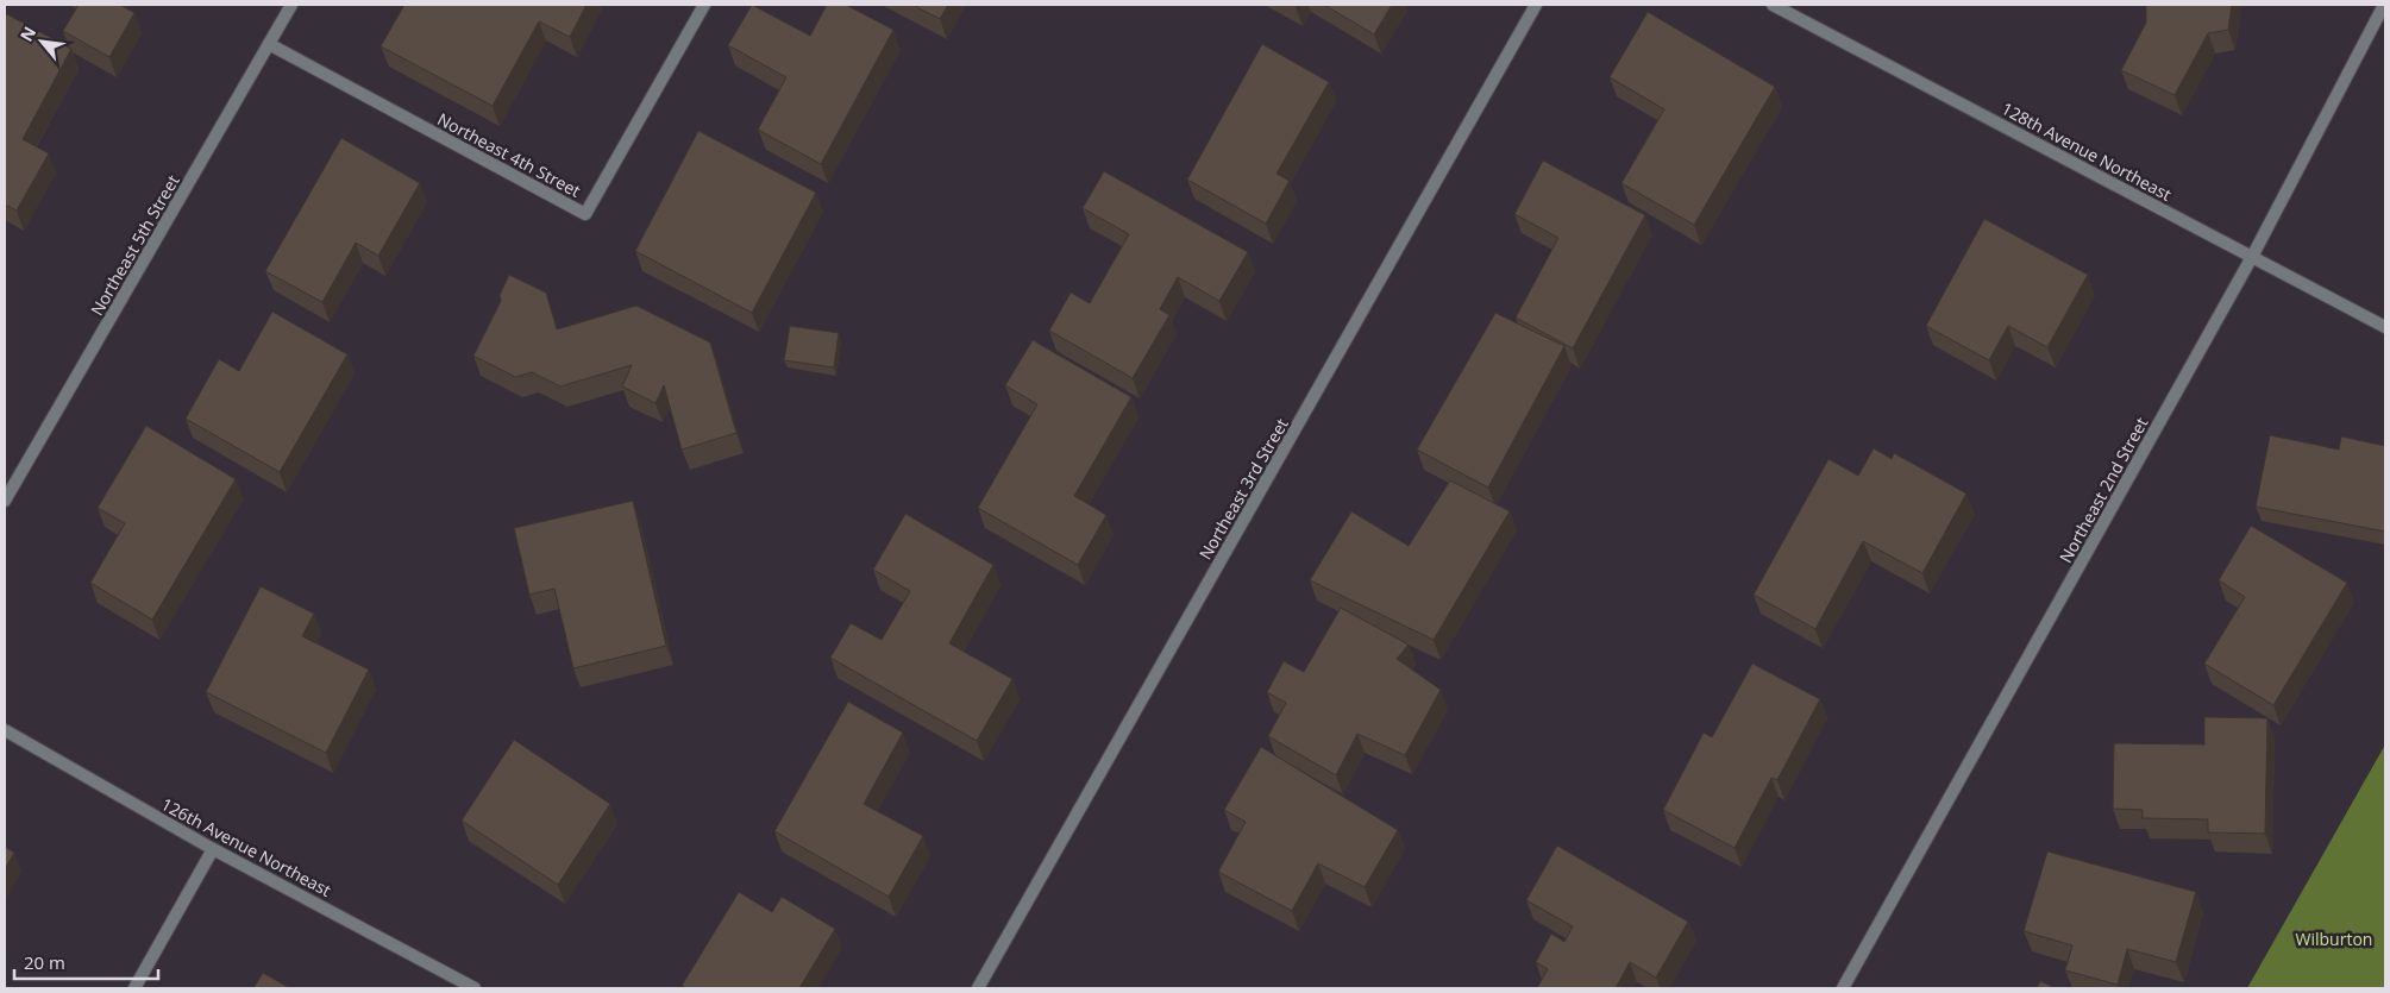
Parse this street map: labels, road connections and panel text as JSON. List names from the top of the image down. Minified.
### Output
{"streets":{"street":["128th Avenue Northeast","Northeast 4th Street","Northeast 5th Street","Northeast 3rd Street","Northeast 2nd Street","126th Avenue Northeast"]},"crossings":[["128th Avenue Northeast","Northeast 2nd Street"],["Northeast 4th Street","Northeast 5th Street"]],"parks":["Wilburton"],"scale_bar":"20 m","north":"top left"}
